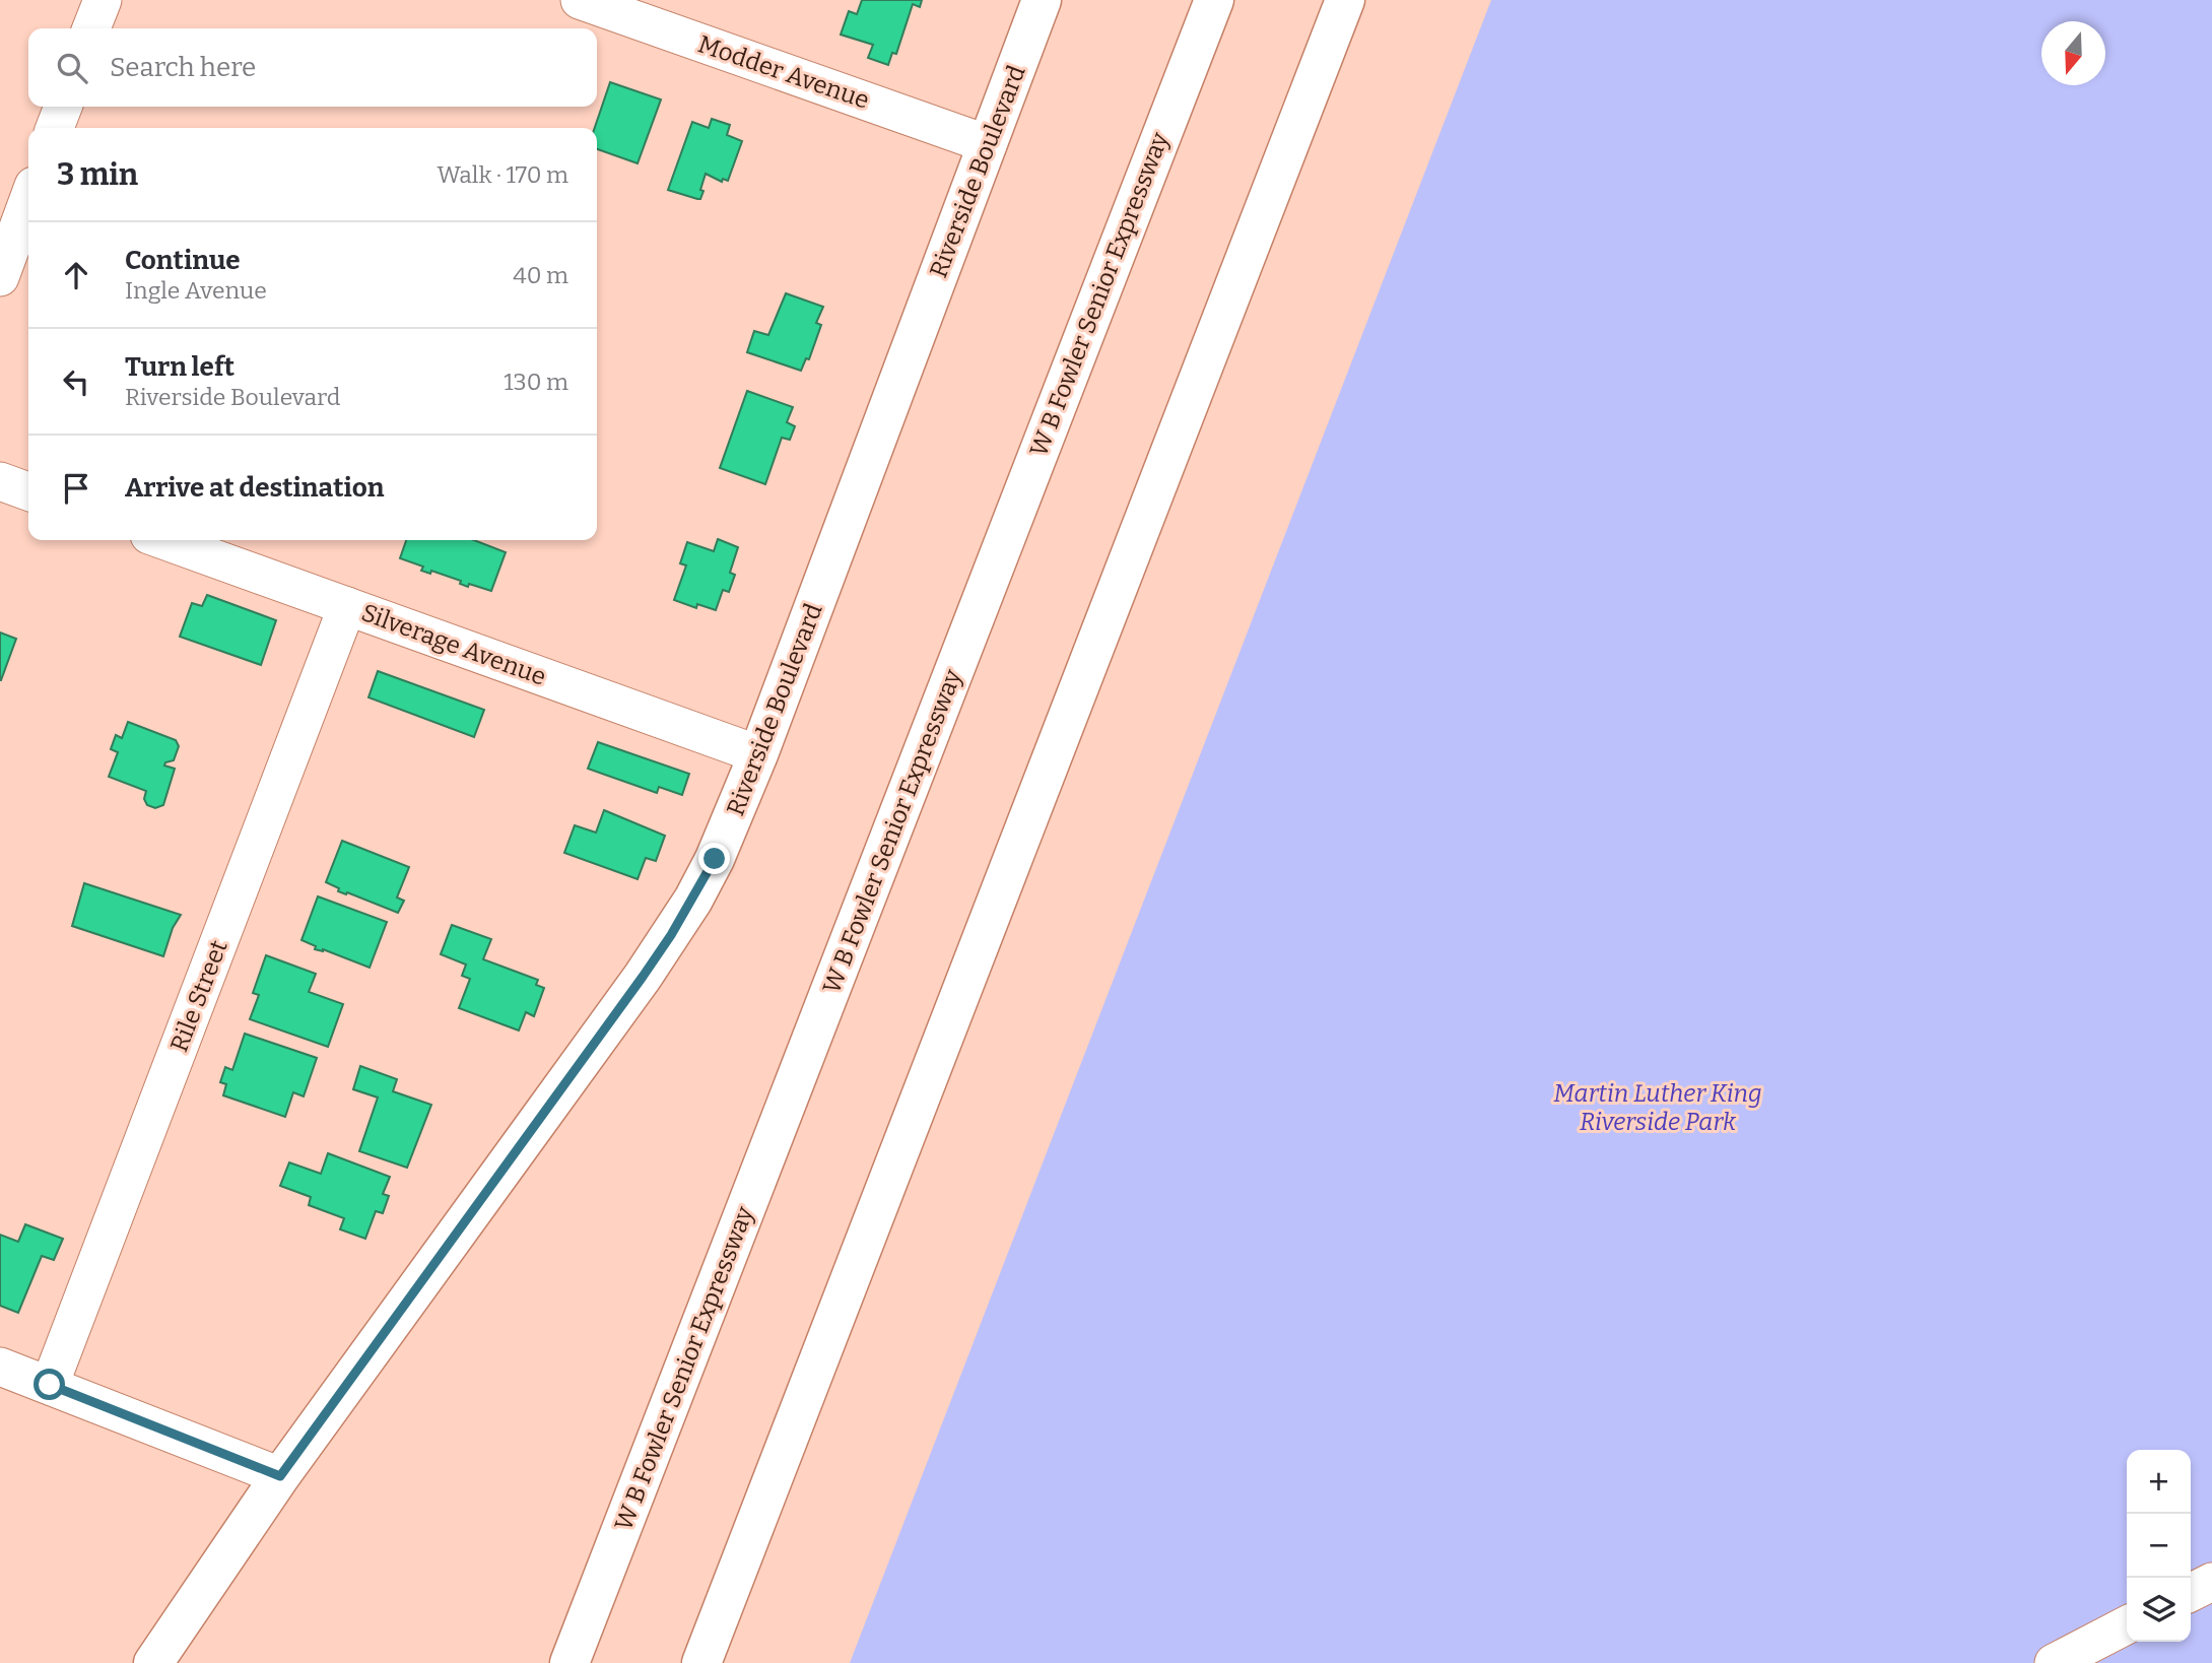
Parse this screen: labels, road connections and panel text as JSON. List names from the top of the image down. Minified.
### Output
{"streets":{"main road":["Riverside Boulevard","W B Fowler Senior Expressway"],"street":["Modder Avenue","Silverage Avenue","Rile Street"]},"crossings":[["Modder Avenue","Riverside Boulevard"],["Riverside Boulevard","Silverage Avenue"],["Silverage Avenue","Rile Street"]],"parks":["Martin Luther King Riverside Park"],"north":"bottom","page":{"search":"Search here","heading":["3 min","Walk · 170 m"],"list":[["Continue","Ingle Avenue","40 m"],["Turn left","Riverside Boulevard","130 m"],"Arrive at destination"],"map_buttons":["+","−"]}}
